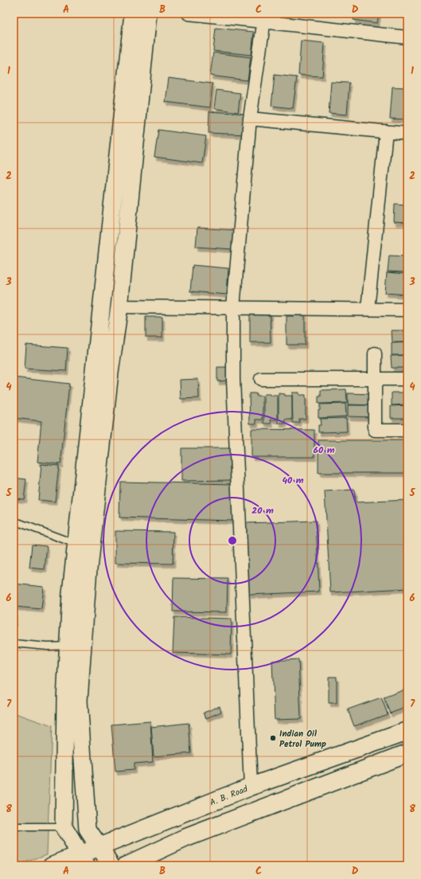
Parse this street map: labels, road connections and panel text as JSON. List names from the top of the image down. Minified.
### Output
{"streets":{"main road":["A. B. Road"]},"places":["Indian Oil Petrol Pump"],"grid":{"columns":["A","B","C","D"],"rows":["1","2","3","4","5","6","7","8"]},"rings":["60 m","40 m","20 m"]}
